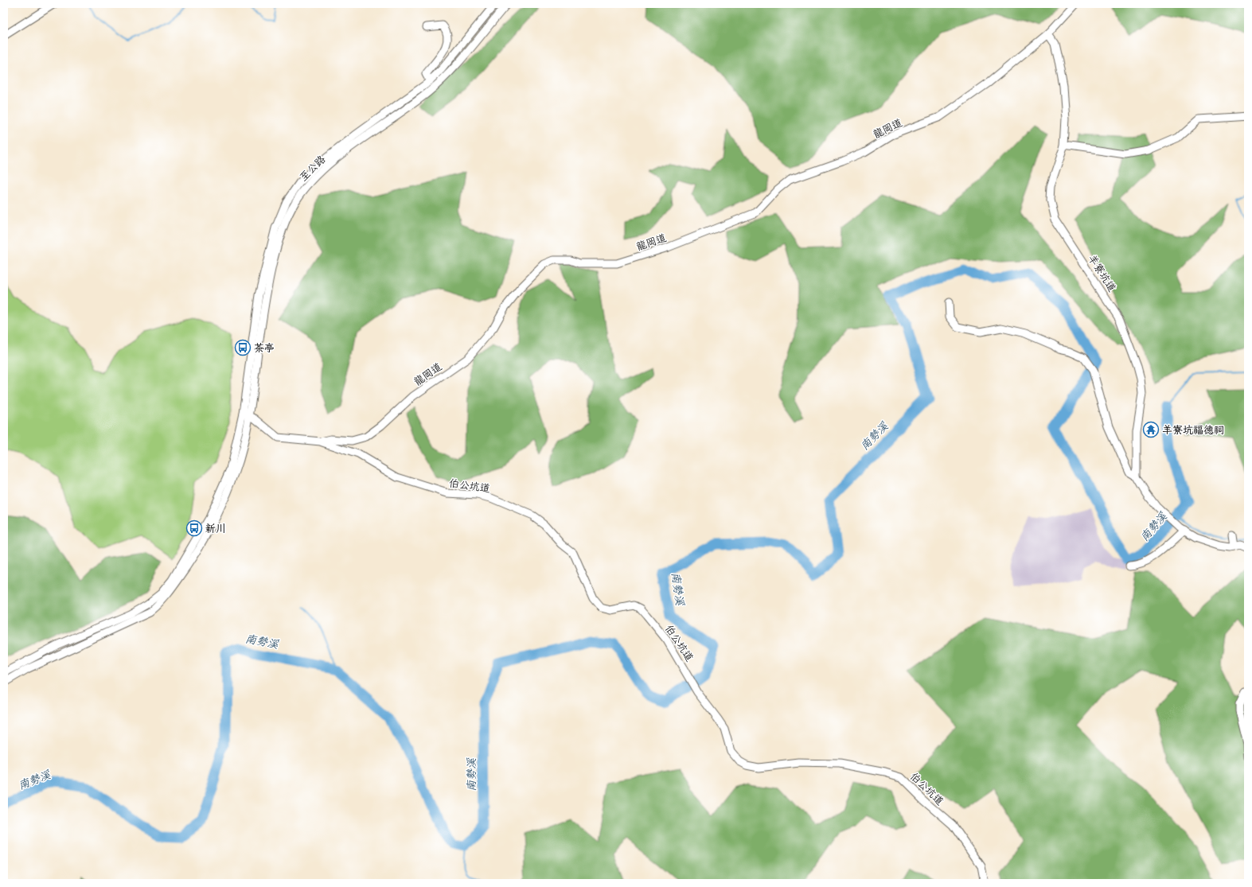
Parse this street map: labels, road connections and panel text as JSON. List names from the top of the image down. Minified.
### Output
{"streets":{"street":["龍岡道","至公路","羊寮坑道","伯公坑道"]},"crossings":[["龍岡道","至公路"],["龍岡道","羊寮坑道"],["龍岡道","伯公坑道"]],"water":["南勢溪"],"places":{"bus stop":["茶亭","新川"],"temple":["羊寮坑福德祠"]}}
